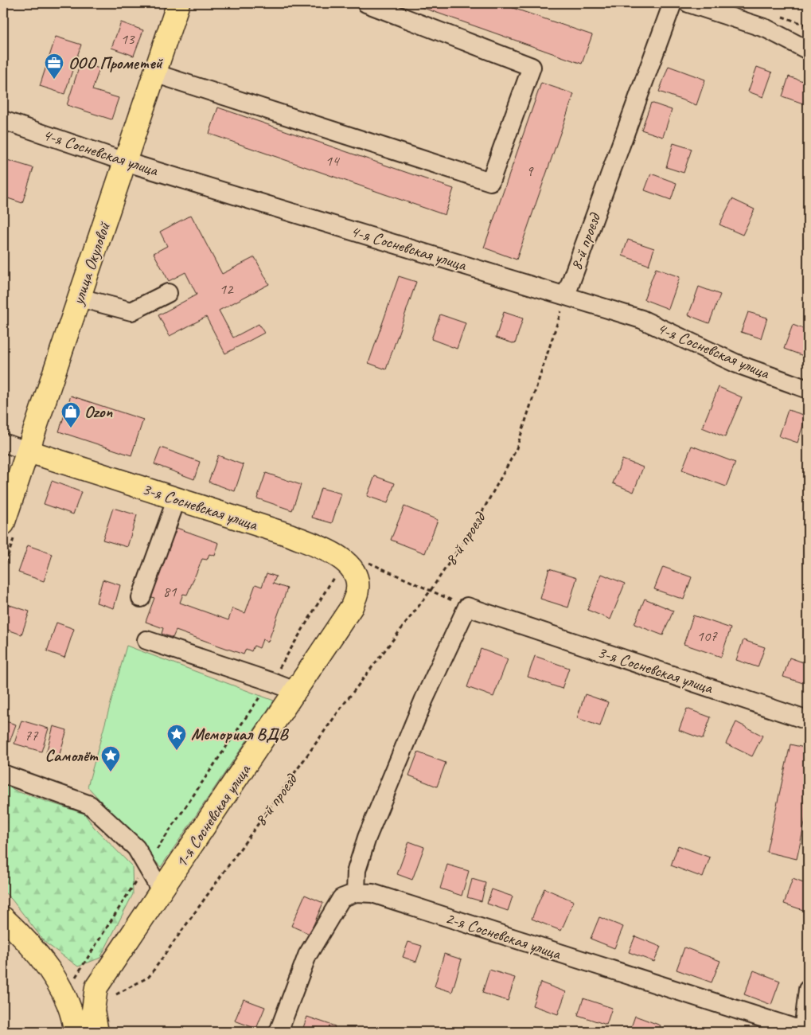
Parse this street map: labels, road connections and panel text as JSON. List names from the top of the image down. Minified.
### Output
{"streets":{"main road":["улица Окуловой","3-я Сосневская улица","1-я Сосневская улица"],"street":["4-я Сосневская улица","8-й проезд","2-я Сосневская улица"]},"crossings":[["4-я Сосневская улица","8-й проезд"],["4-я Сосневская улица","улица Окуловой"],["улица Окуловой","3-я Сосневская улица"],["3-я Сосневская улица","1-я Сосневская улица"]],"places":{"office":["ООО Прометей"],"shop":["Ozon"],"place":["Мемориал ВДВ","Самолёт"]},"house_numbers":["13","14","9","12","81","107","77"]}
